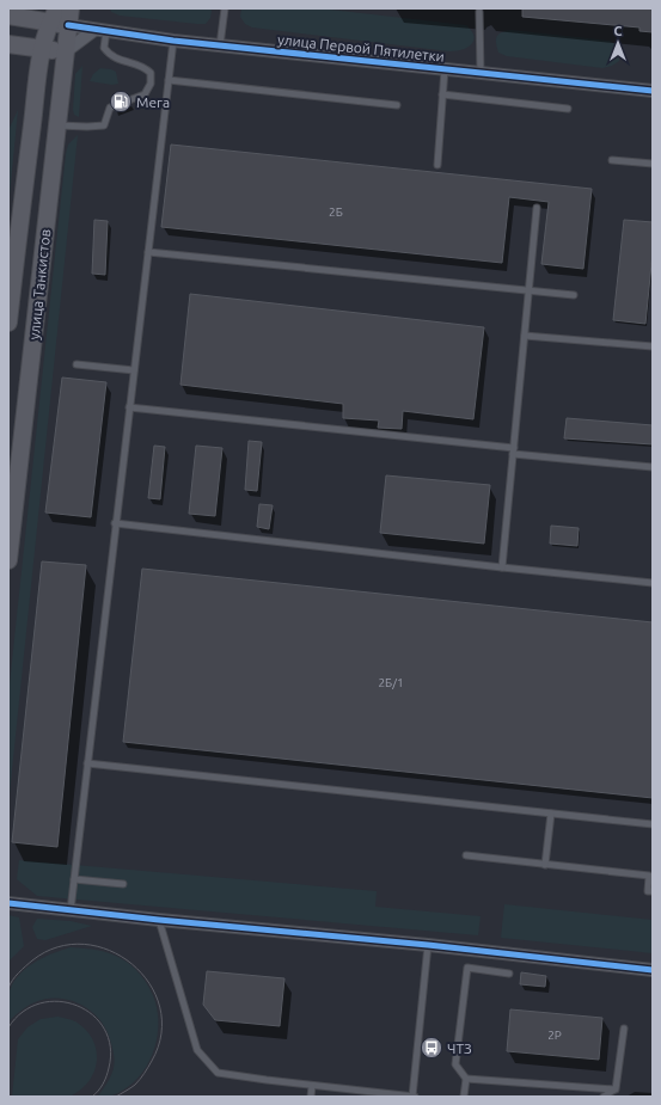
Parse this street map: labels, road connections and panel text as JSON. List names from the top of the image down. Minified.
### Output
{"streets":{"main road":["улица Первой Пятилетки","улица Танкистов"]},"crossings":[["улица Первой Пятилетки","улица Танкистов"]],"places":{"fuel station":["Мега"],"bus stop":["ЧТЗ"]},"house_numbers":["2Б","2Б/1","2Р"],"north":"top"}
